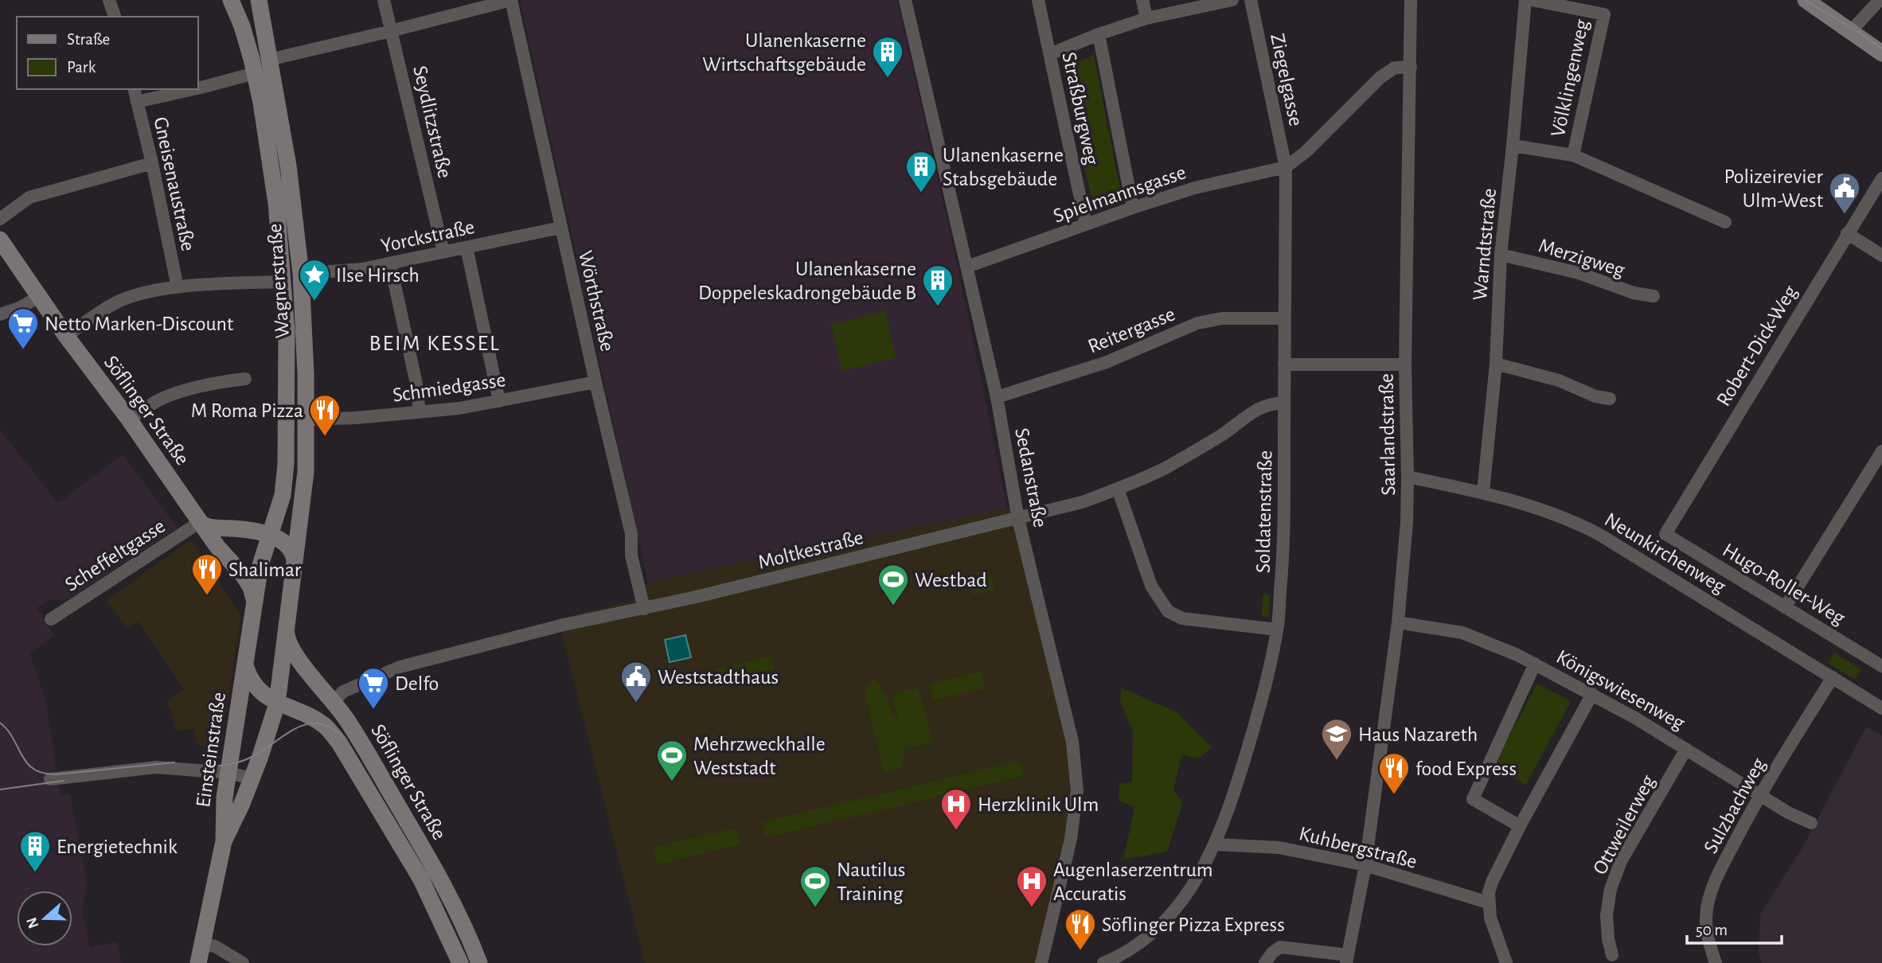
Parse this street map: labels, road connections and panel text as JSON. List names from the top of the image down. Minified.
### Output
{"streets":{"street":["Völklingenweg","Ziegelgasse","Straßburgweg","Seydlitzstraße","Gneisenaustraße","Spielmannsgasse","Yorckstraße","Warndtstraße","Merzigweg","Wagnerstraße","Wörthstraße","Reitergasse","Robert-Dick-Weg","Schmiedgasse","Söflinger Straße","Saarlandstraße","Sedanstraße","Soldatenstraße","Moltkestraße","Neunkirchenweg","Scheffeltgasse","Hugo-Roller-Weg","Königswiesenweg","Einsteinstraße","Sulzbachweg","Ottweilerweg","Kuhbergstraße"]},"crossings":[["Völklingenweg","Warndtstraße"],["Ziegelgasse","Spielmannsgasse"],["Ziegelgasse","Soldatenstraße"],["Straßburgweg","Spielmannsgasse"],["Seydlitzstraße","Yorckstraße"],["Spielmannsgasse","Sedanstraße"],["Spielmannsgasse","Soldatenstraße"],["Yorckstraße","Wagnerstraße"],["Yorckstraße","Wörthstraße"],["Warndtstraße","Merzigweg"],["Warndtstraße","Neunkirchenweg"],["Wagnerstraße","Schmiedgasse"],["Wagnerstraße","Söflinger Straße"],["Wagnerstraße","Einsteinstraße"],["Wörthstraße","Schmiedgasse"],["Wörthstraße","Moltkestraße"],["Reitergasse","Sedanstraße"],["Reitergasse","Soldatenstraße"],["Robert-Dick-Weg","Hugo-Roller-Weg"],["Söflinger Straße","Moltkestraße"],["Söflinger Straße","Scheffeltgasse"],["Söflinger Straße","Einsteinstraße"],["Saarlandstraße","Neunkirchenweg"],["Saarlandstraße","Königswiesenweg"],["Saarlandstraße","Kuhbergstraße"],["Sedanstraße","Moltkestraße"],["Soldatenstraße","Moltkestraße"],["Soldatenstraße","Kuhbergstraße"],["Neunkirchenweg","Sulzbachweg"],["Königswiesenweg","Sulzbachweg"],["Königswiesenweg","Ottweilerweg"]],"districts":["BEIM KESSEL"],"places":{"building":["Ulanenkaserne Wirtschaftsgebäude","Ulanenkaserne Stabsgebäude","Ulanenkaserne Doppeleskadrongebäude B","Energietechnik"],"public building":["Polizeirevier Ulm-West","Weststadthaus"],"place":["Ilse Hirsch"],"supermarket":["Netto Marken-Discount","Delfo"],"restaurant":["M Roma Pizza","Shalimar","food Express","Söflinger Pizza Express"],"sports":["Westbad","Mehrzweckhalle Weststadt","Nautilus Training"],"school or university":["Haus Nazareth"],"hospital":["Herzklinik Ulm","Augenlaserzentrum Accuratis"]},"legend":["Straße","Park"],"scale_bar":"50 m","north":"left"}
